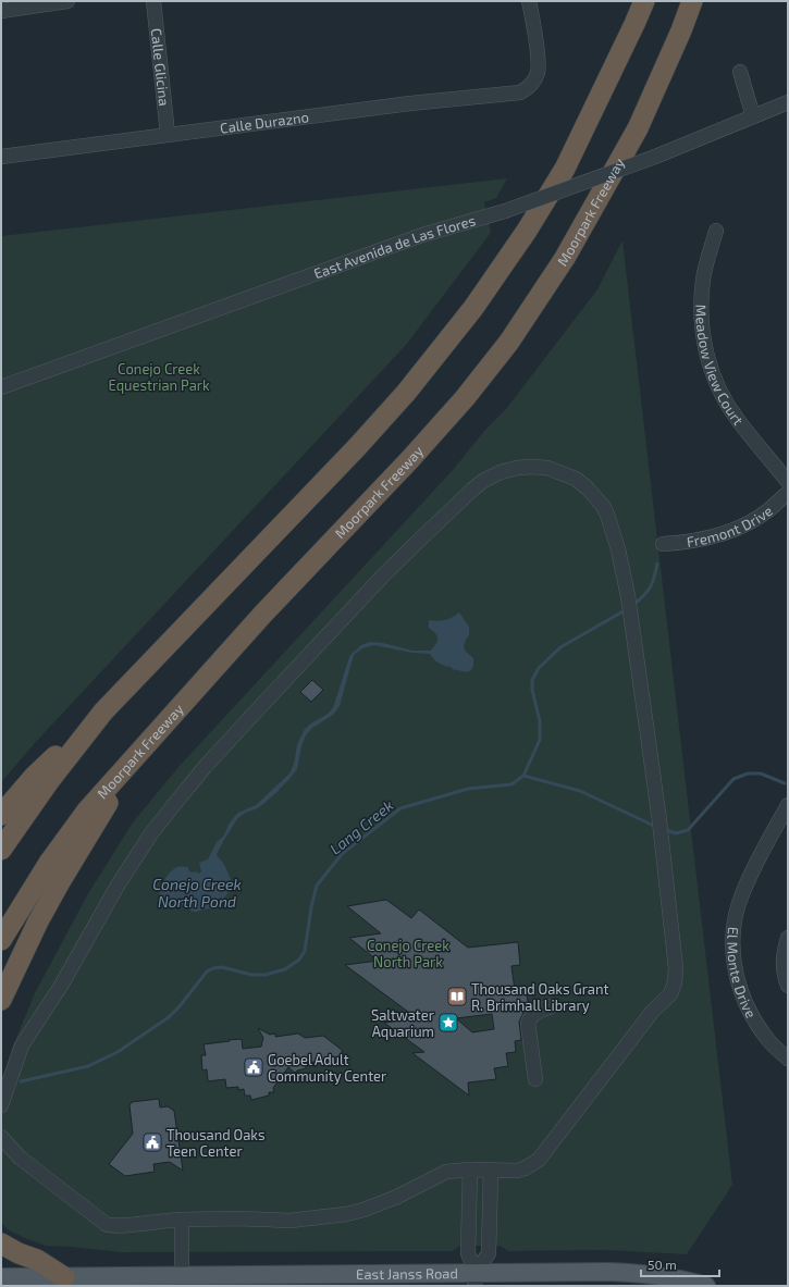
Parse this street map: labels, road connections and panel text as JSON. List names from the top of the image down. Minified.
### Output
{"streets":{"highway":["Moorpark Freeway"],"main road":["East Janss Road"],"street":["Calle Glicina","Calle Durazno","East Avenida de Las Flores","Meadow View Court","Fremont Drive","El Monte Drive"]},"crossings":[["Calle Glicina","Calle Durazno"]],"water":["Lang Creek","Conejo Creek North Pond"],"parks":["Conejo Creek Equestrian Park","Conejo Creek North Park"],"places":{"library":["Thousand Oaks Grant R. Brimhall Library"],"place":["Saltwater Aquarium"],"public building":["Goebel Adult Community Center","Thousand Oaks Teen Center"]},"scale_bar":"50 m"}
